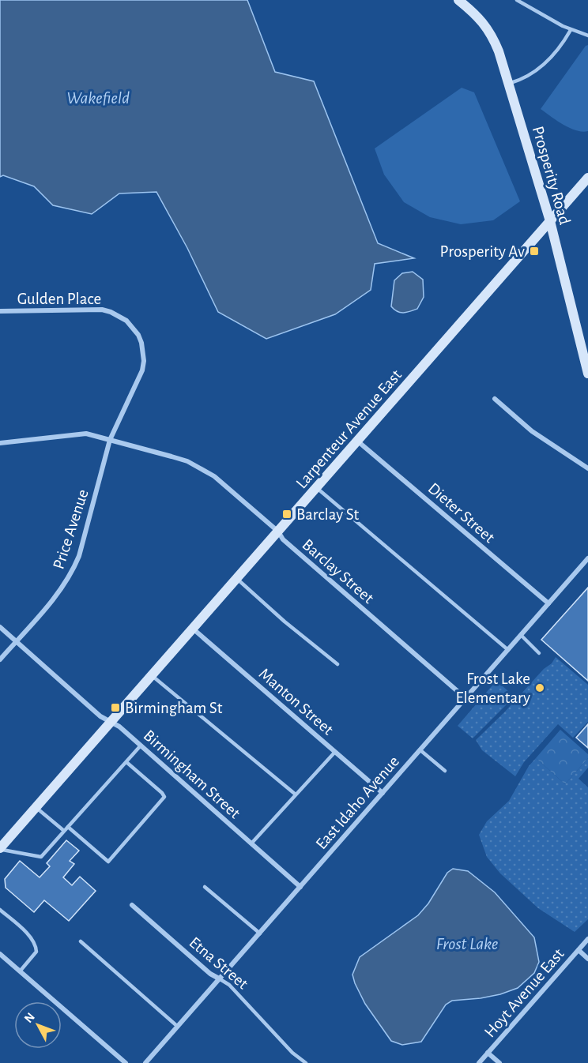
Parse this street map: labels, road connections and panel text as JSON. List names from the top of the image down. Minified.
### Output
{"streets":{"street":["Prosperity Road","Gulden Place","Larpenteur Avenue East","Dieter Street","Price Avenue","Barclay Street","Manton Street","Birmingham Street","East Idaho Avenue","Etna Street","Hoyt Avenue East"]},"crossings":[["Prosperity Road","Larpenteur Avenue East"],["Gulden Place","Price Avenue"],["Gulden Place","Barclay Street"],["Larpenteur Avenue East","Dieter Street"],["Larpenteur Avenue East","Barclay Street"],["Larpenteur Avenue East","Manton Street"],["Larpenteur Avenue East","Birmingham Street"],["Dieter Street","East Idaho Avenue"],["Price Avenue","Barclay Street"],["Price Avenue","Birmingham Street"],["Barclay Street","East Idaho Avenue"],["Manton Street","East Idaho Avenue"],["Birmingham Street","East Idaho Avenue"],["East Idaho Avenue","Etna Street"]],"water":["Wakefield","Frost Lake"],"places":{"transit":["Prosperity Av","Barclay St","Birmingham St"],"other":["Frost Lake Elementary"]},"north":"top left"}
